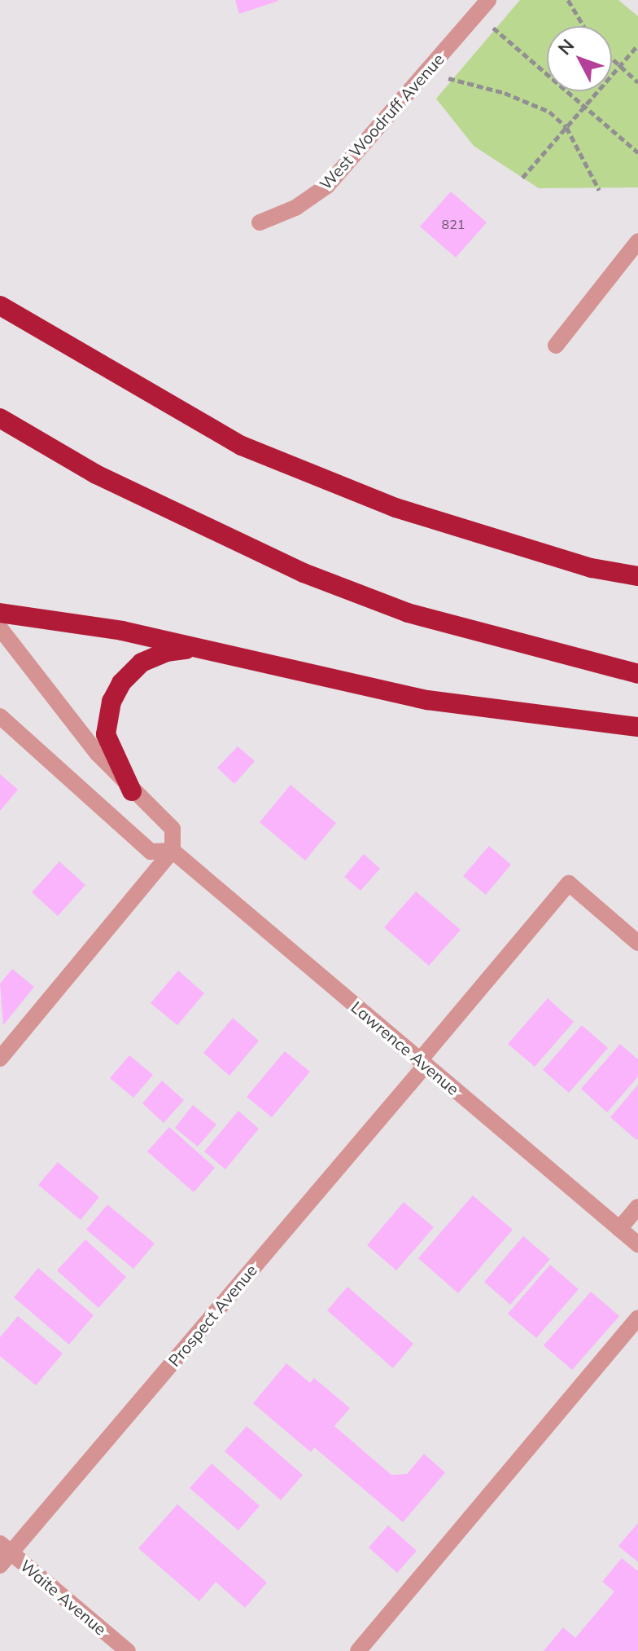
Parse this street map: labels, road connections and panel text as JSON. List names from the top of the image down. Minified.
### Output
{"streets":{"street":["West Woodruff Avenue","Lawrence Avenue","Prospect Avenue","Waite Avenue"]},"crossings":[["Lawrence Avenue","Prospect Avenue"],["Prospect Avenue","Waite Avenue"]],"house_numbers":["821"],"north":"top left"}
